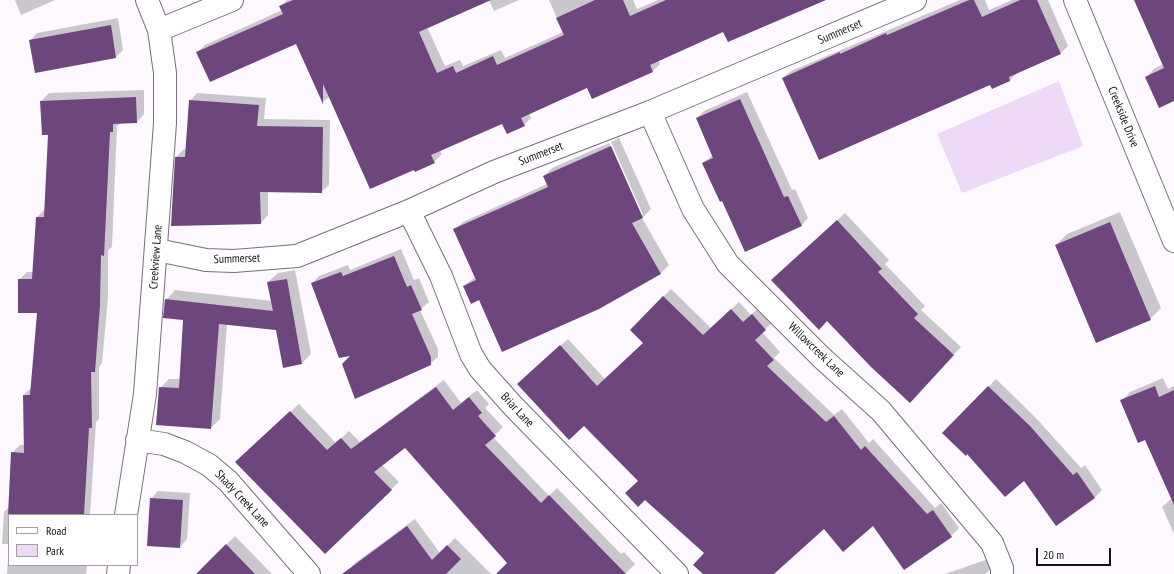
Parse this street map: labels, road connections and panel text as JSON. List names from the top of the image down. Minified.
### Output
{"streets":{"street":["Summerset","Creekside Drive","Creekview Lane","Willowcreek Lane","Briar Lane","Shady Creek Lane"]},"crossings":[["Summerset","Creekview Lane"],["Summerset","Willowcreek Lane"],["Summerset","Briar Lane"],["Creekview Lane","Shady Creek Lane"]],"legend":["Road","Park"],"scale_bar":"20 m"}
